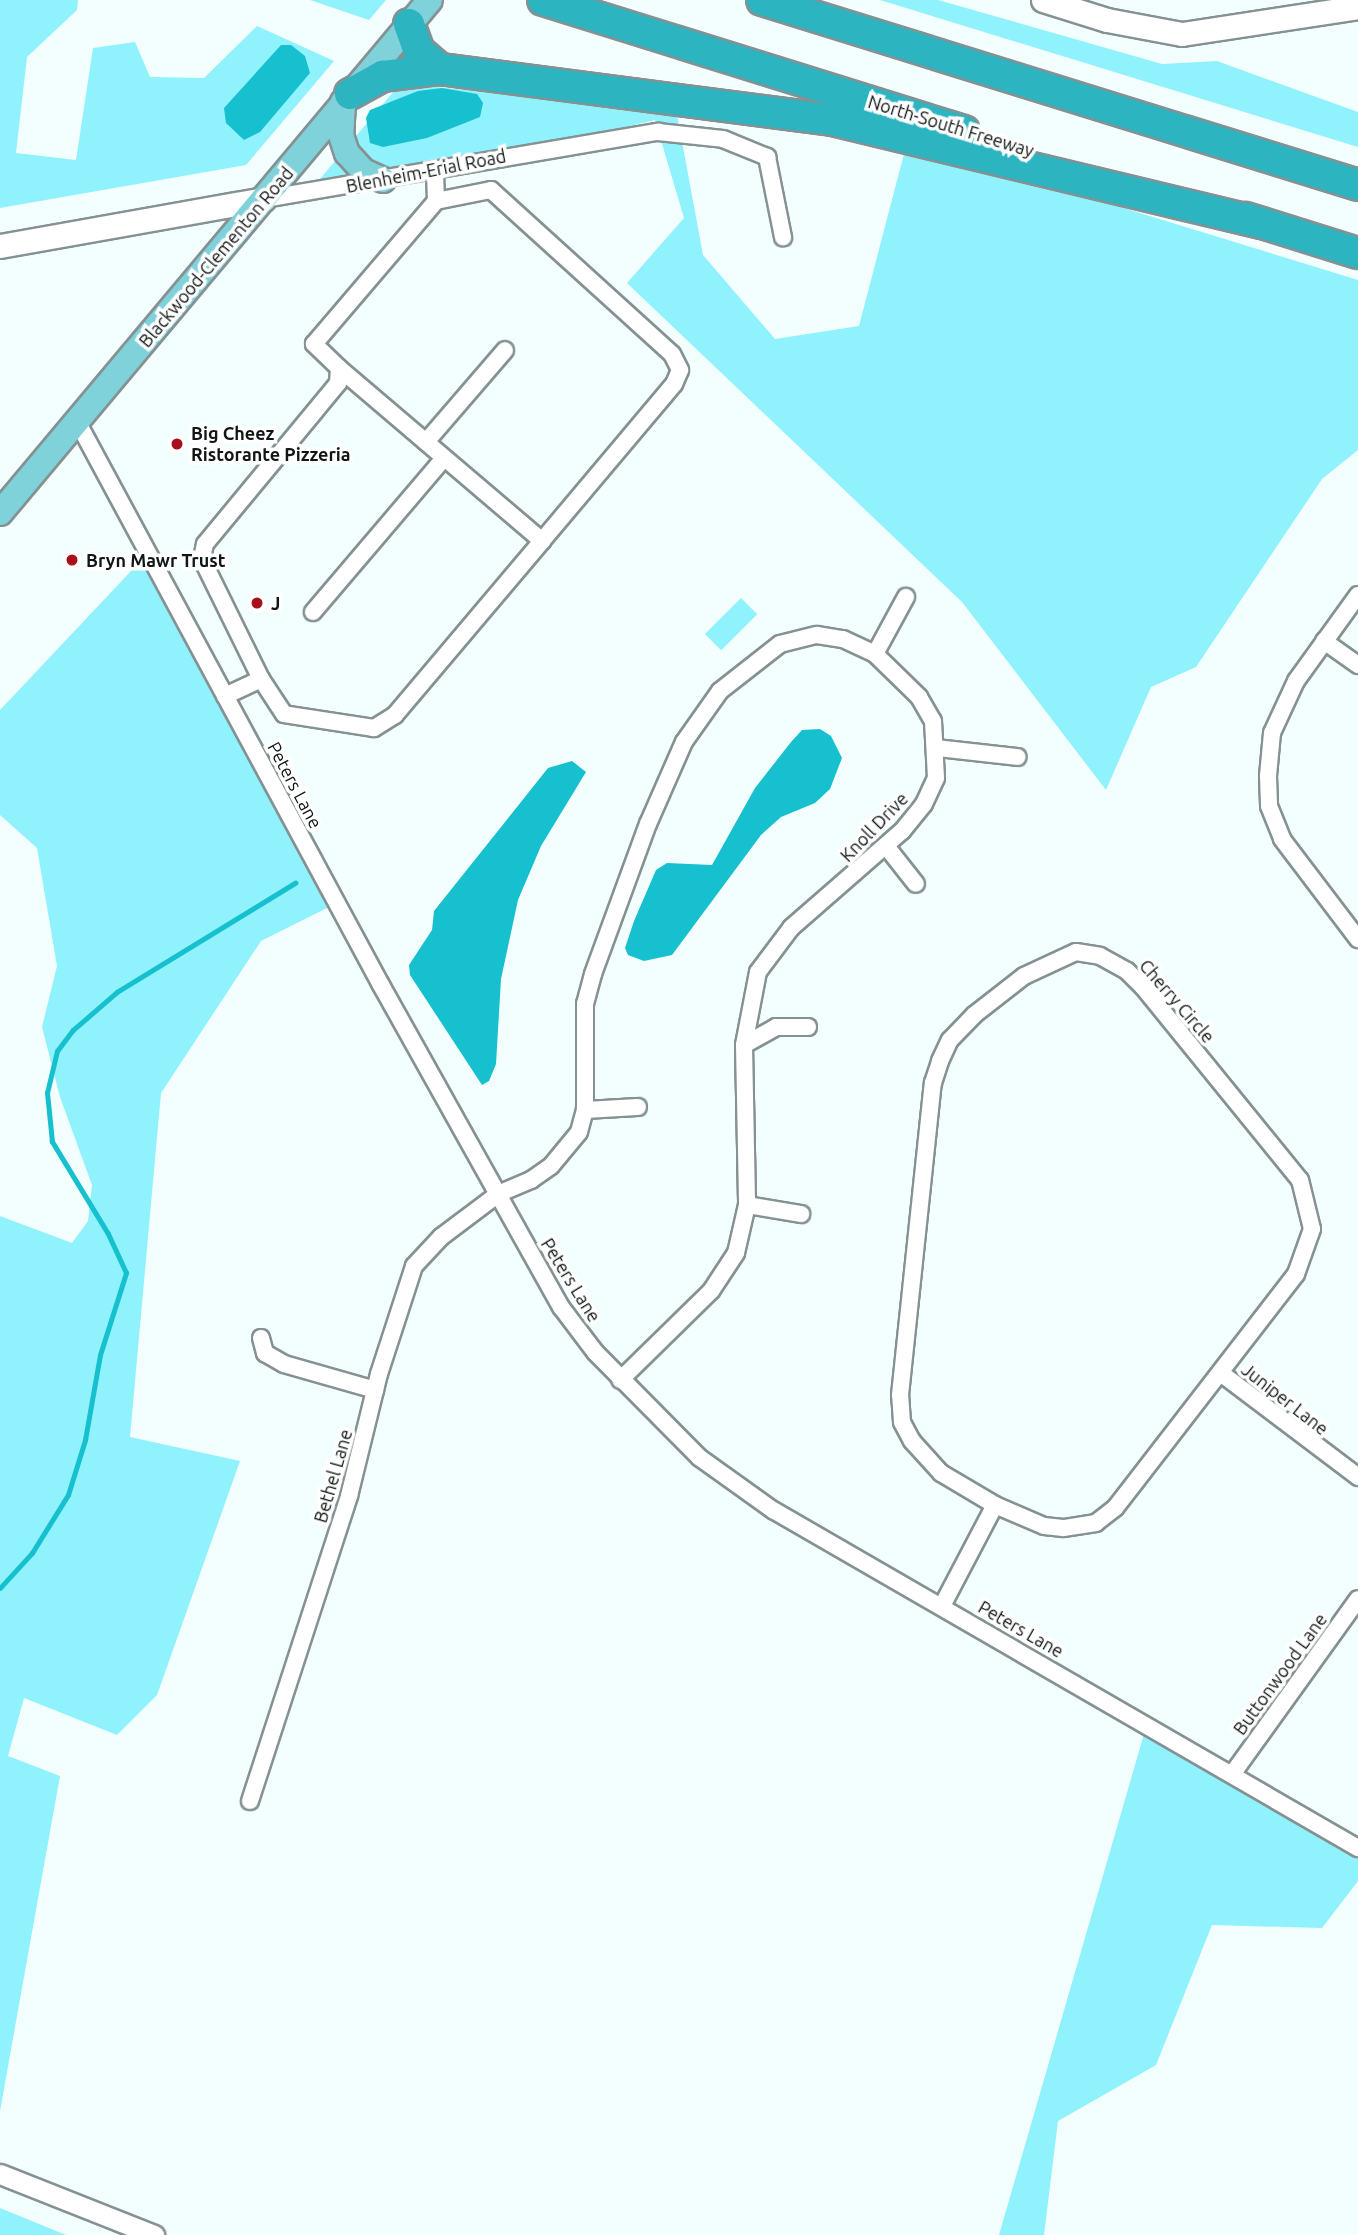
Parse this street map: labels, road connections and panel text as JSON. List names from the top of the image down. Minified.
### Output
{"streets":{"highway":["North-South Freeway"],"main road":["Blenheim-Erial Road","Blackwood-Clementon Road"],"street":["Peters Lane","Knoll Drive","Cherry Circle","Juniper Lane","Bethel Lane","Buttonwood Lane"]},"crossings":[["Blenheim-Erial Road","Blackwood-Clementon Road"],["Blackwood-Clementon Road","Peters Lane"],["Peters Lane","Knoll Drive"],["Peters Lane","Bethel Lane"],["Peters Lane","Buttonwood Lane"],["Knoll Drive","Bethel Lane"],["Cherry Circle","Juniper Lane"]],"places":["Big Cheez Ristorante Pizzeria","Bryn Mawr Trust","J"]}
